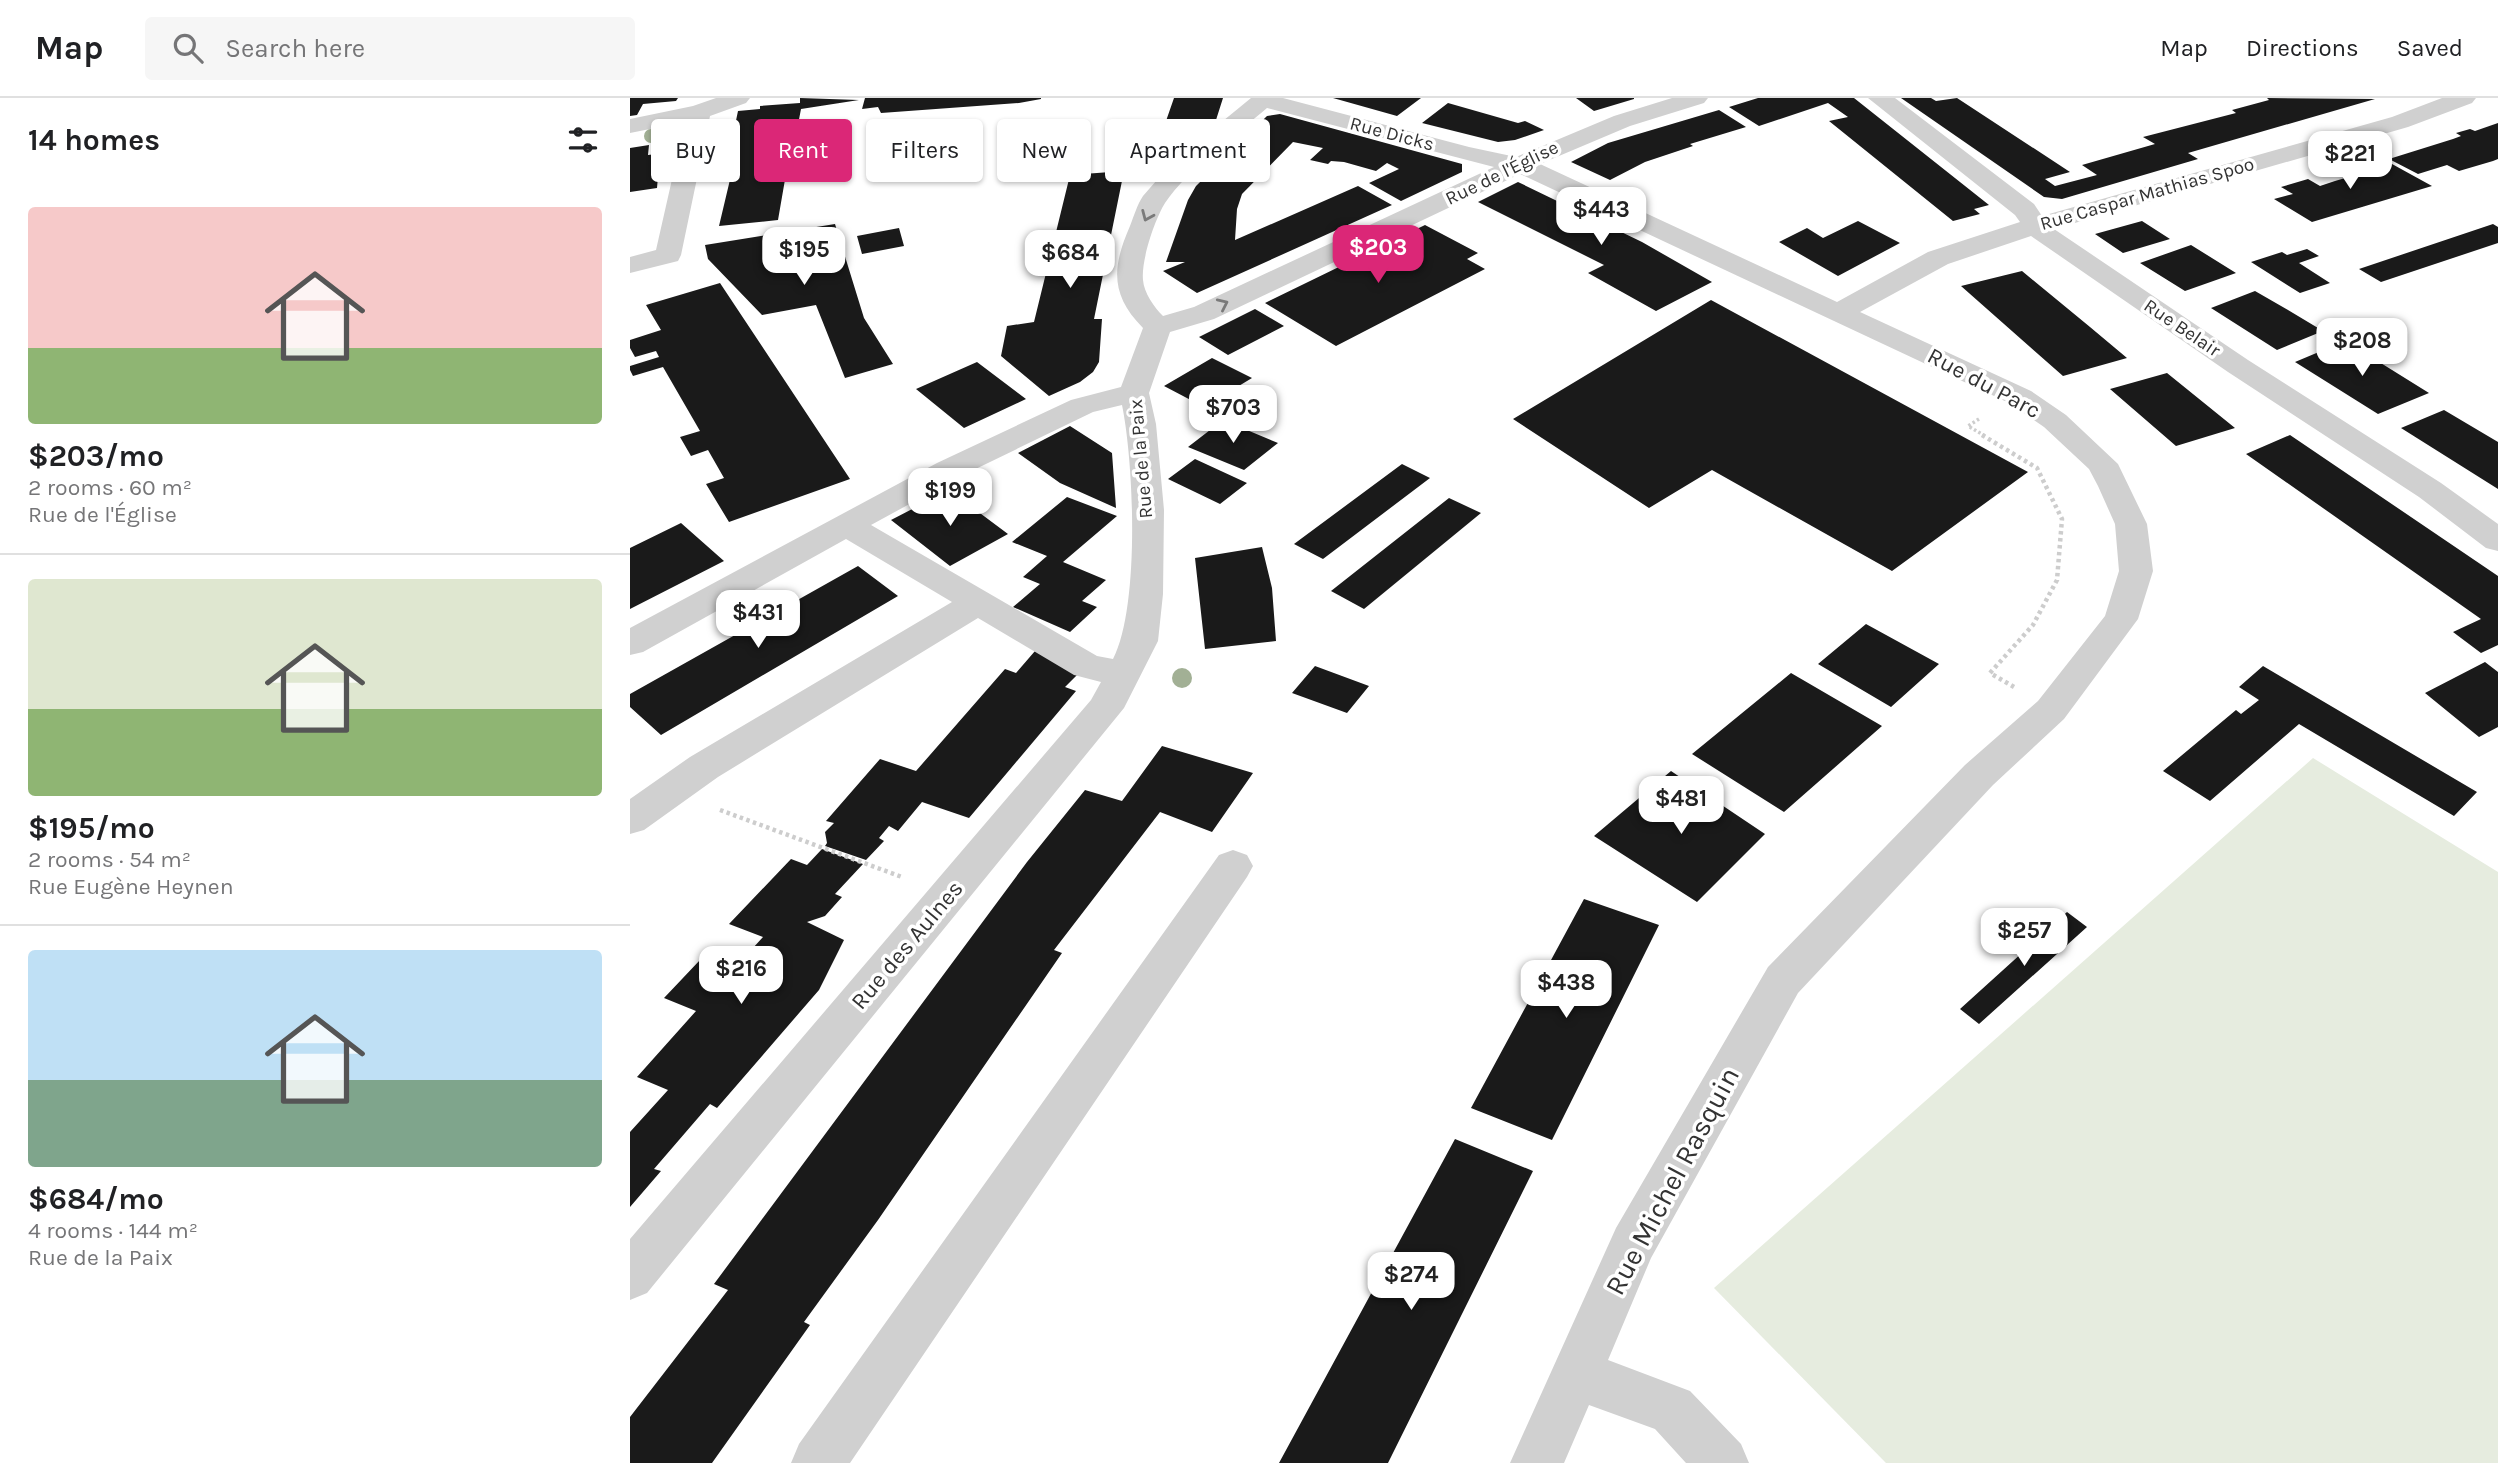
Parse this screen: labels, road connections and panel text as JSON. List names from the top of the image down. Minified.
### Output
{"streets":{"street":["Rue Dicks","Rue de l'Église","Rue Caspar Mathias Spoo","Rue Belair","Rue du Parc","Rue de la Paix","Rue des Aulnes","Rue Michel Rasquin"]},"crossings":[["Rue Dicks","Rue de l'Église"],["Rue Dicks","Rue du Parc"],["Rue de l'Église","Rue du Parc"],["Rue de l'Église","Rue de la Paix"],["Rue Caspar Mathias Spoo","Rue Belair"],["Rue Caspar Mathias Spoo","Rue du Parc"],["Rue du Parc","Rue Michel Rasquin"],["Rue de la Paix","Rue des Aulnes"]],"one_way":["Rue de l'Église"],"page":{"header":"Map","search":"Search here","nav":["Map","Directions","Saved"],"heading":"14 homes","chip":["Buy","Rent","Filters","New","Apartment"],"price":["$221","$443","$203","$195","$684","$208","$703","$199","$431","$481","$257","$216","$438","$274"],"list":[{"name":"$203/mo","note":"2 rooms · 60 m² · Rue de l'Église"},{"name":"$195/mo","note":"2 rooms · 54 m² · Rue Eugène Heynen"},{"name":"$684/mo","note":"4 rooms · 144 m² · Rue de la Paix"}]}}
